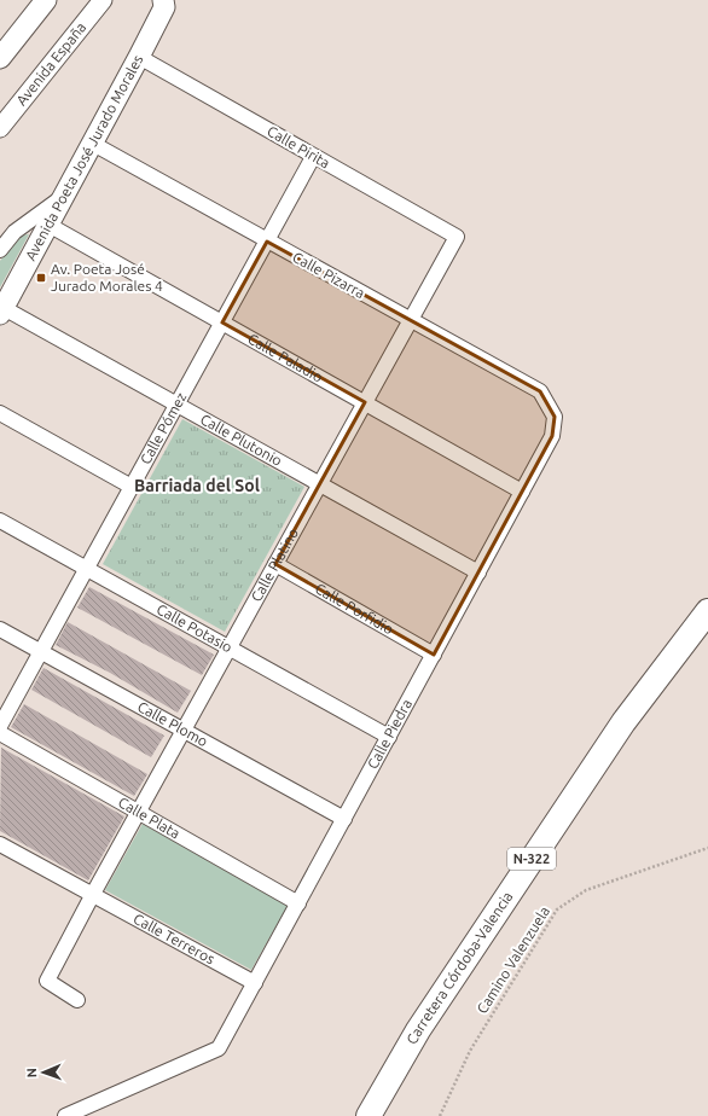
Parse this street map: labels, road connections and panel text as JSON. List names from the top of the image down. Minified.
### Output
{"streets":{"highway":["N-322","Carretera Córdoba-Valencia"],"main road":["Avenida Poeta José Jurado Morales"],"street":["Avenida España","Calle Pirita","Calle Pizarra","Calle Paladio","Calle Pómez","Calle Plutonio","Calle Platino","Calle Porfidio","Calle Potasio","Calle Plomo","Calle Piedra","Calle Plata","Calle Terreros"],"path":["Camino Valenzuela"]},"crossings":[["Calle Pirita","Avenida Poeta José Jurado Morales"],["Calle Pirita","Calle Pómez"],["Calle Pirita","Calle Platino"],["Avenida Poeta José Jurado Morales","Calle Pizarra"],["Avenida Poeta José Jurado Morales","Calle Paladio"],["Avenida Poeta José Jurado Morales","Calle Plutonio"],["Calle Pizarra","Calle Pómez"],["Calle Pizarra","Calle Platino"],["Calle Pizarra","Calle Piedra"],["Calle Paladio","Calle Pómez"],["Calle Paladio","Calle Platino"],["Calle Paladio","Calle Piedra"],["Calle Pómez","Calle Plutonio"],["Calle Pómez","Calle Potasio"],["Calle Pómez","Calle Plomo"],["Calle Plutonio","Calle Platino"],["Calle Plutonio","Calle Piedra"],["Calle Platino","Calle Porfidio"],["Calle Platino","Calle Potasio"],["Calle Platino","Calle Plomo"],["Calle Platino","Calle Plata"],["Calle Platino","Calle Terreros"],["Calle Porfidio","Calle Piedra"],["Calle Potasio","Calle Piedra"],["Calle Plomo","Calle Piedra"],["Calle Piedra","Calle Plata"],["Calle Piedra","Calle Terreros"]],"districts":["Barriada del Sol"],"places":{"transit":["Av. Poeta José Jurado Morales 4"]},"north":"left"}
